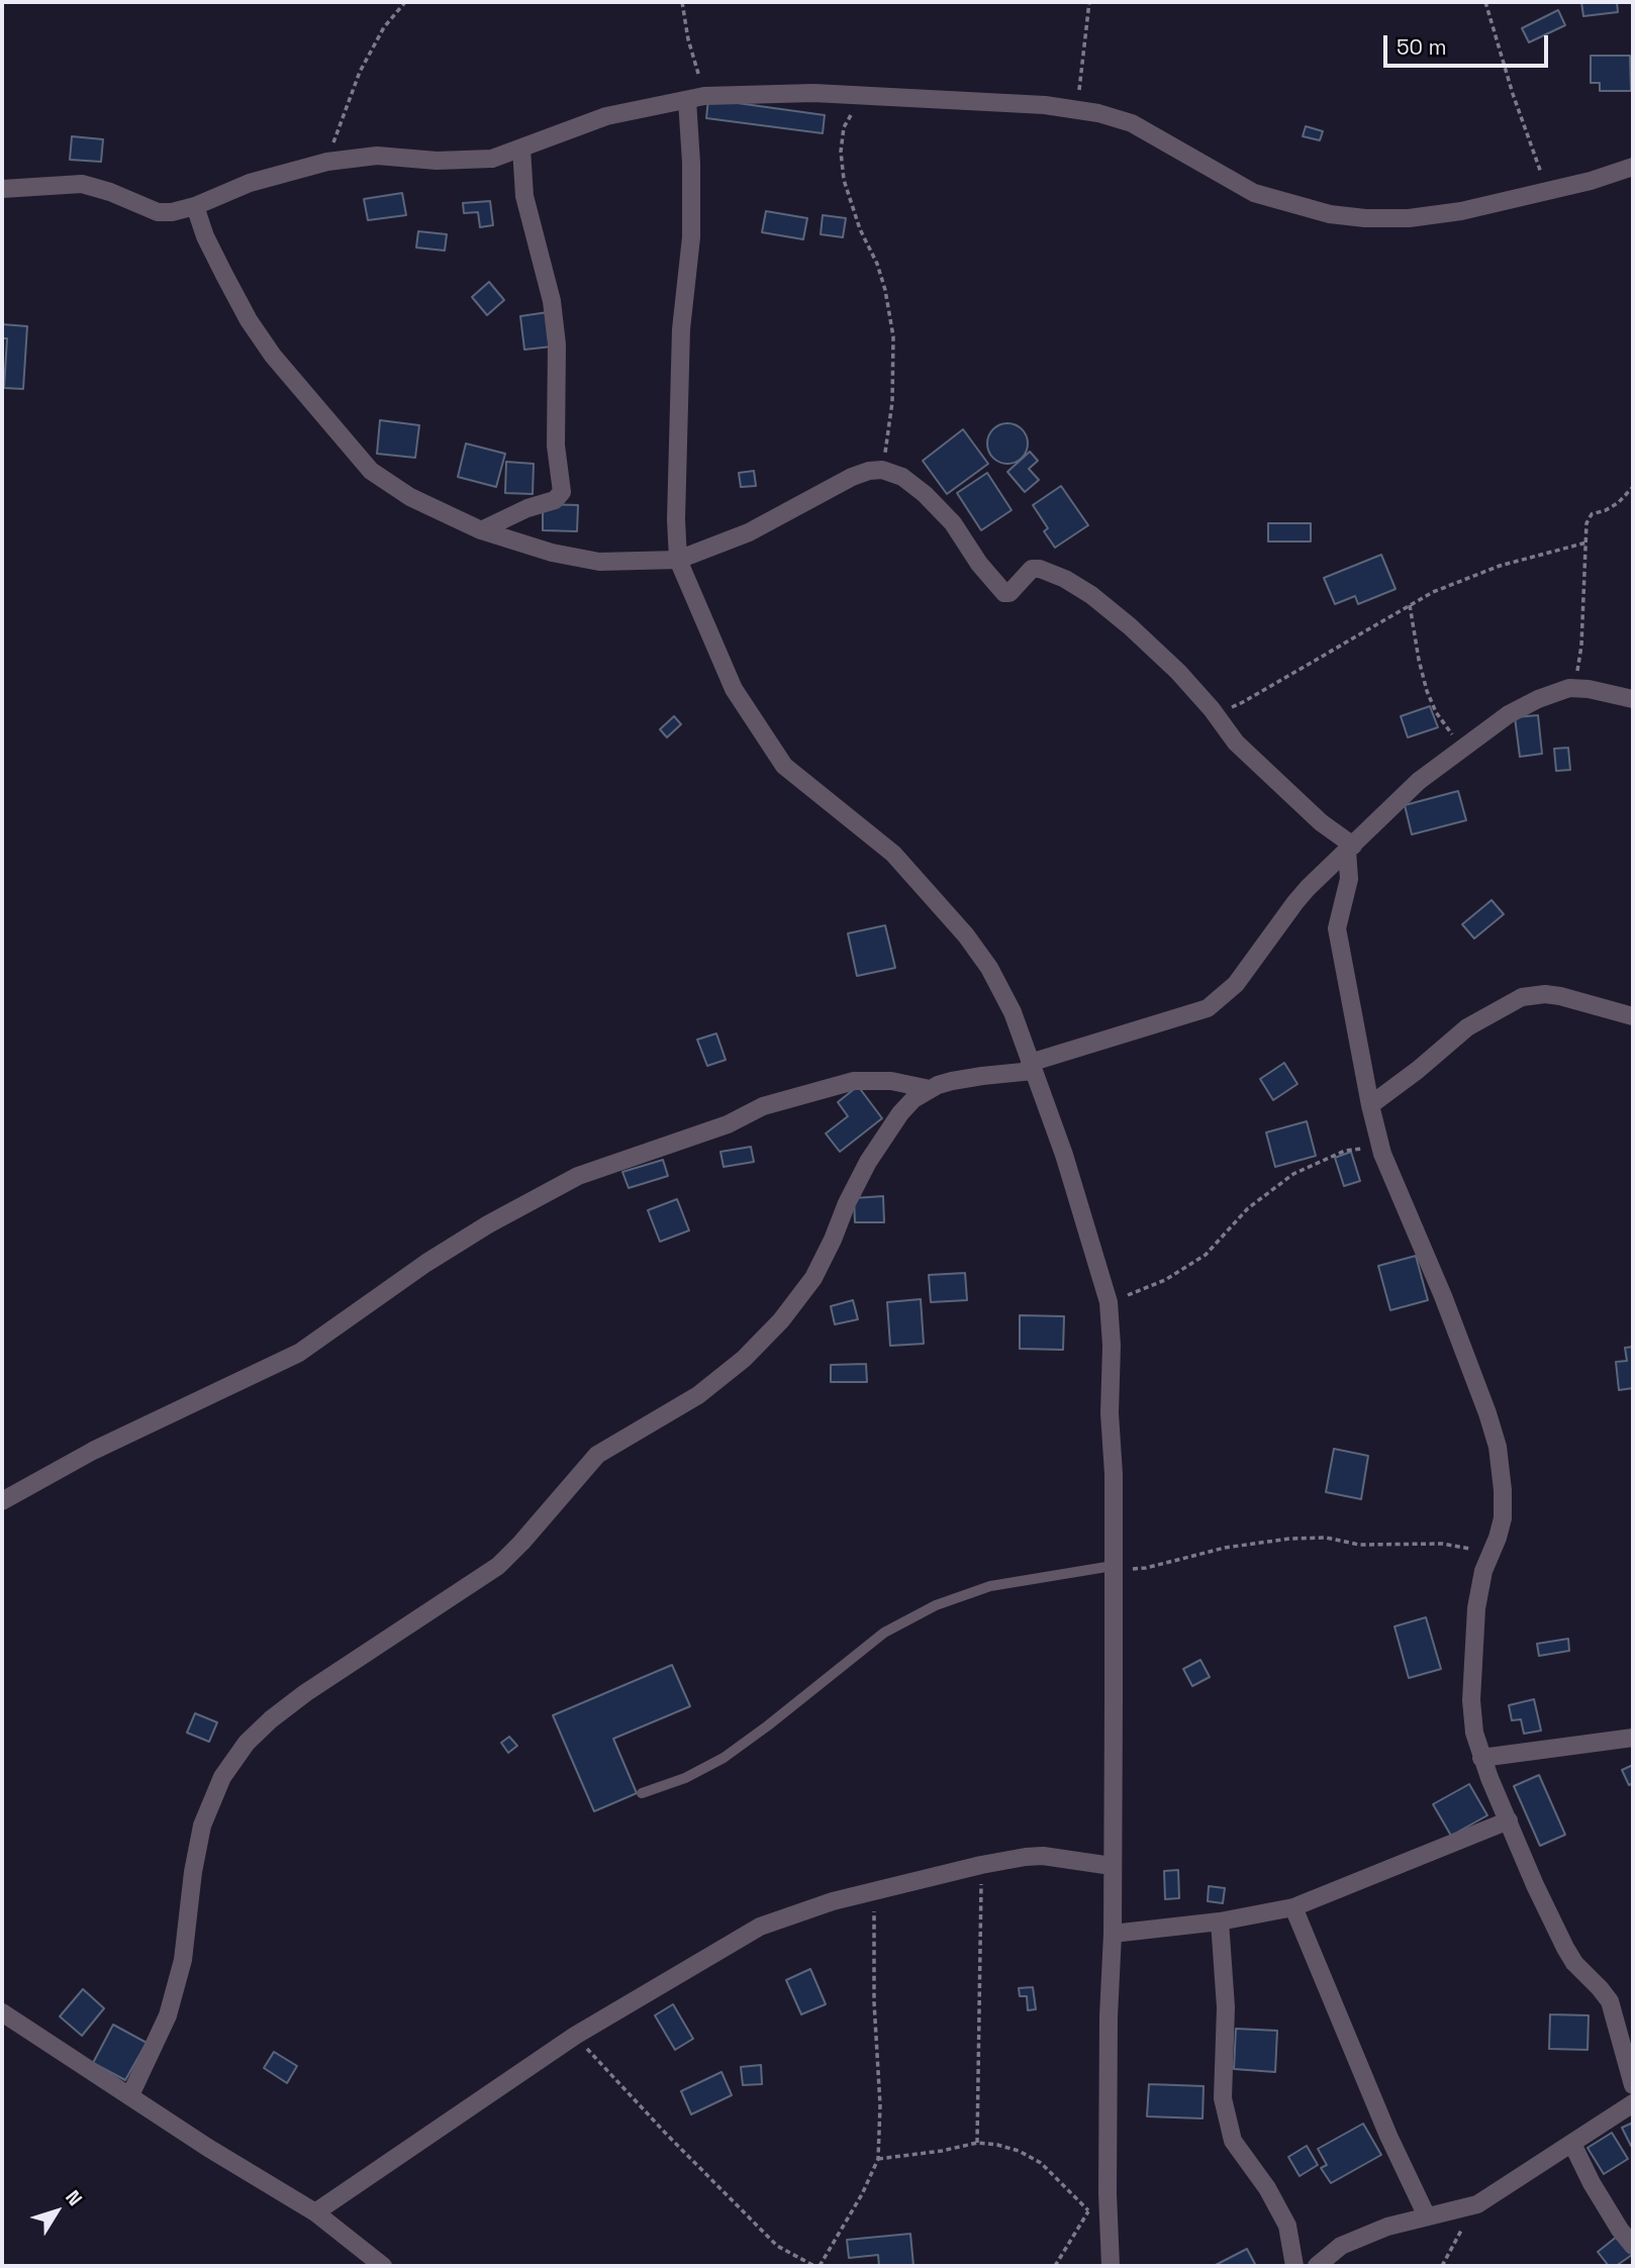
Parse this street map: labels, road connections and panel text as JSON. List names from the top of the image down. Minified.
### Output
{"scale_bar":"50 m","north":"top right"}
